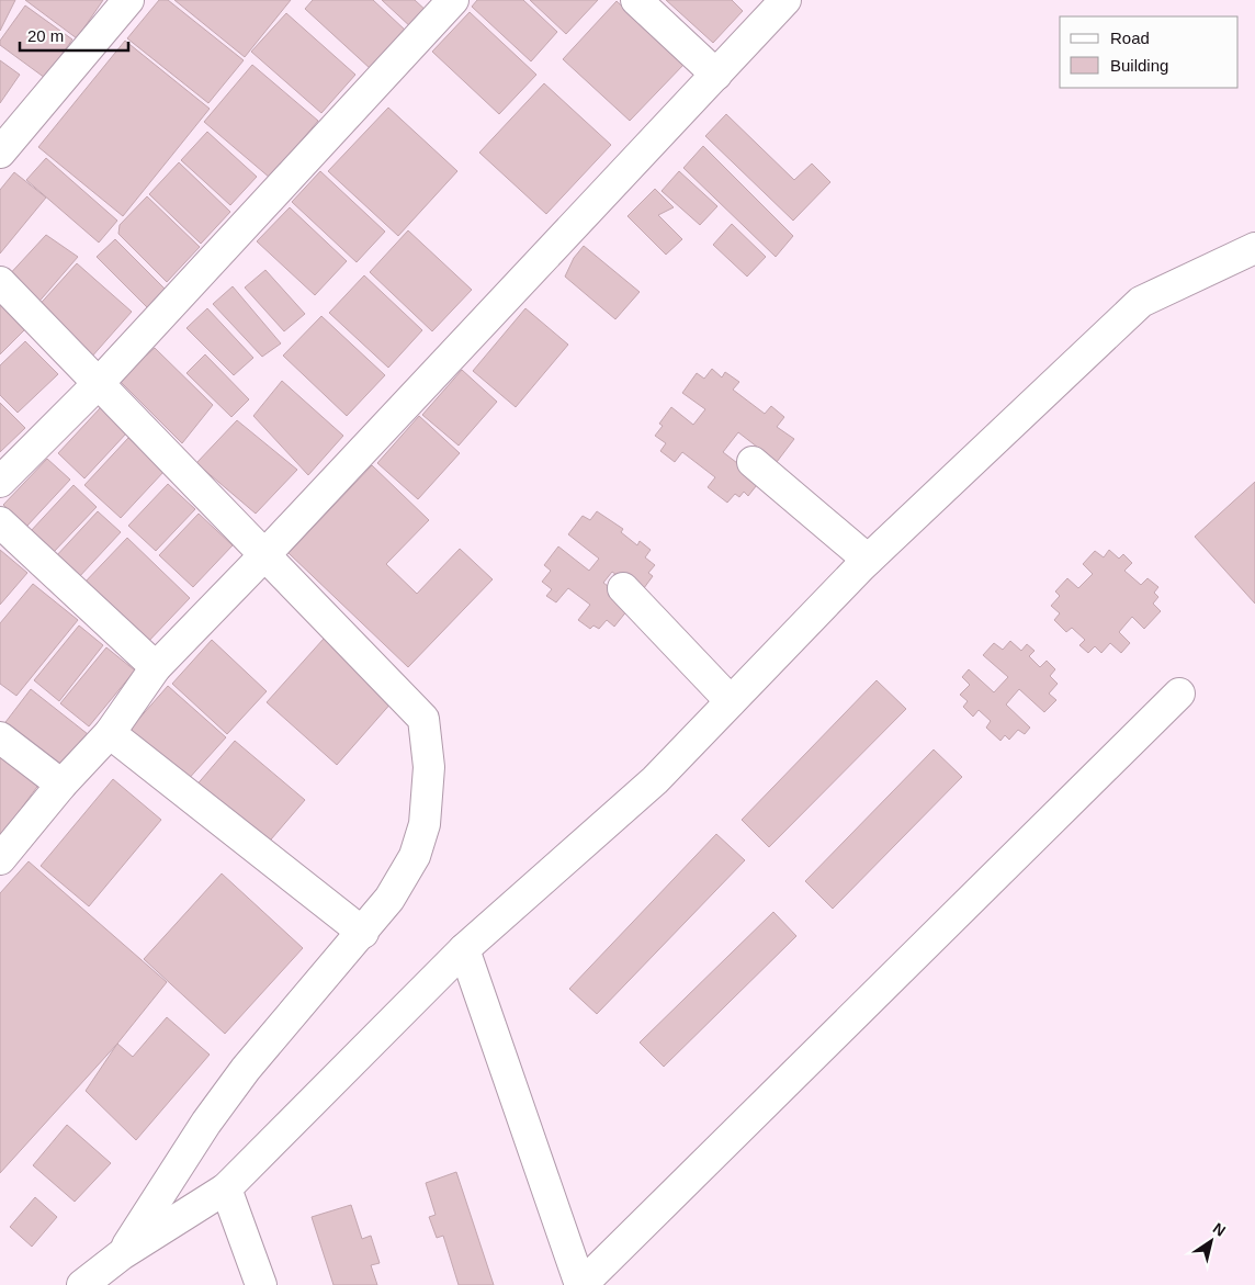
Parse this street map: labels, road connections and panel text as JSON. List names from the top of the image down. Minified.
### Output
{"legend":["Road","Building"],"scale_bar":"20 m","north":"top right"}
